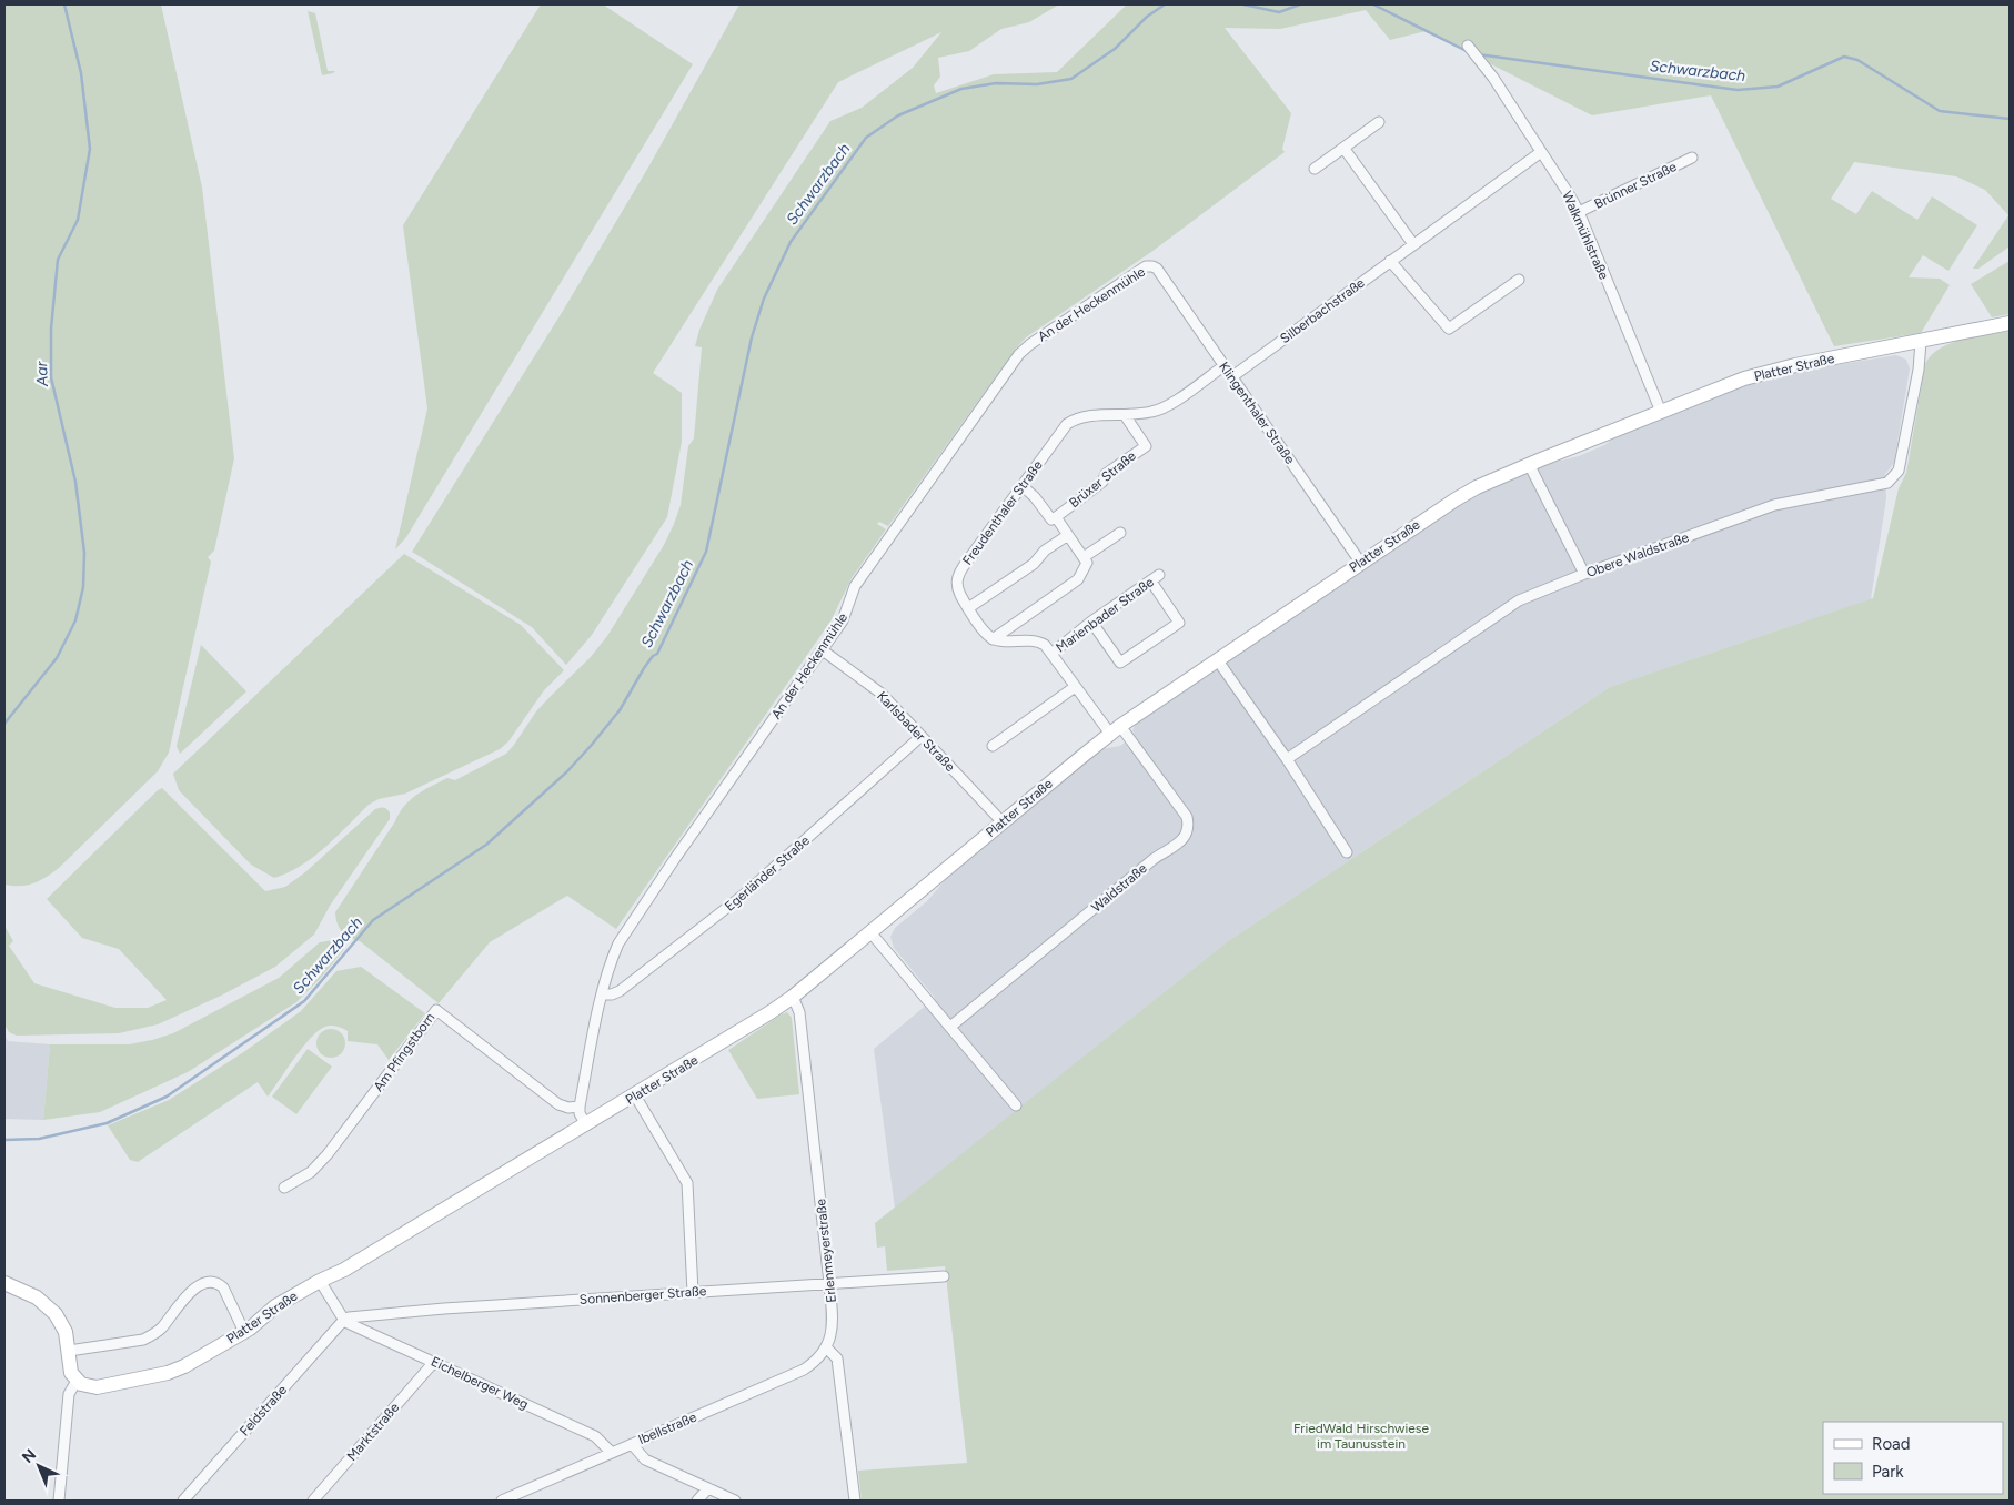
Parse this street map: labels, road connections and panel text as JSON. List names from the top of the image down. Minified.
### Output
{"streets":{"main road":["Platter Straße"],"street":["Brünner Straße","Walkmühlstraße","An der Heckenmühle","Silberbachstraße","Klingenthaler Straße","Brüxer Straße","Freudenthaler Straße","Obere Waldstraße","Marienbader Straße","Karlsbader Straße","Egerländer Straße","Waldstraße","Am Pfingstborn","Erlenmeyerstraße","Sonnenberger Straße","Eichelberger Weg","Feldstraße","Ibellstraße","Marktstraße"]},"crossings":[["Brünner Straße","Walkmühlstraße"],["Walkmühlstraße","Silberbachstraße"],["Walkmühlstraße","Platter Straße"],["An der Heckenmühle","Klingenthaler Straße"],["An der Heckenmühle","Karlsbader Straße"],["An der Heckenmühle","Egerländer Straße"],["An der Heckenmühle","Am Pfingstborn"],["Silberbachstraße","Klingenthaler Straße"],["Platter Straße","Klingenthaler Straße"],["Platter Straße","Obere Waldstraße"],["Platter Straße","Karlsbader Straße"],["Platter Straße","Waldstraße"],["Platter Straße","Erlenmeyerstraße"],["Klingenthaler Straße","Freudenthaler Straße"],["Brüxer Straße","Freudenthaler Straße"],["Karlsbader Straße","Egerländer Straße"],["Erlenmeyerstraße","Sonnenberger Straße"],["Erlenmeyerstraße","Ibellstraße"],["Sonnenberger Straße","Eichelberger Weg"],["Sonnenberger Straße","Feldstraße"],["Eichelberger Weg","Feldstraße"],["Eichelberger Weg","Ibellstraße"],["Eichelberger Weg","Marktstraße"]],"water":["Schwarzbach","Aar"],"parks":["FriedWald Hirschwiese im Taunusstein"],"legend":["Road","Park"],"north":"top left"}
